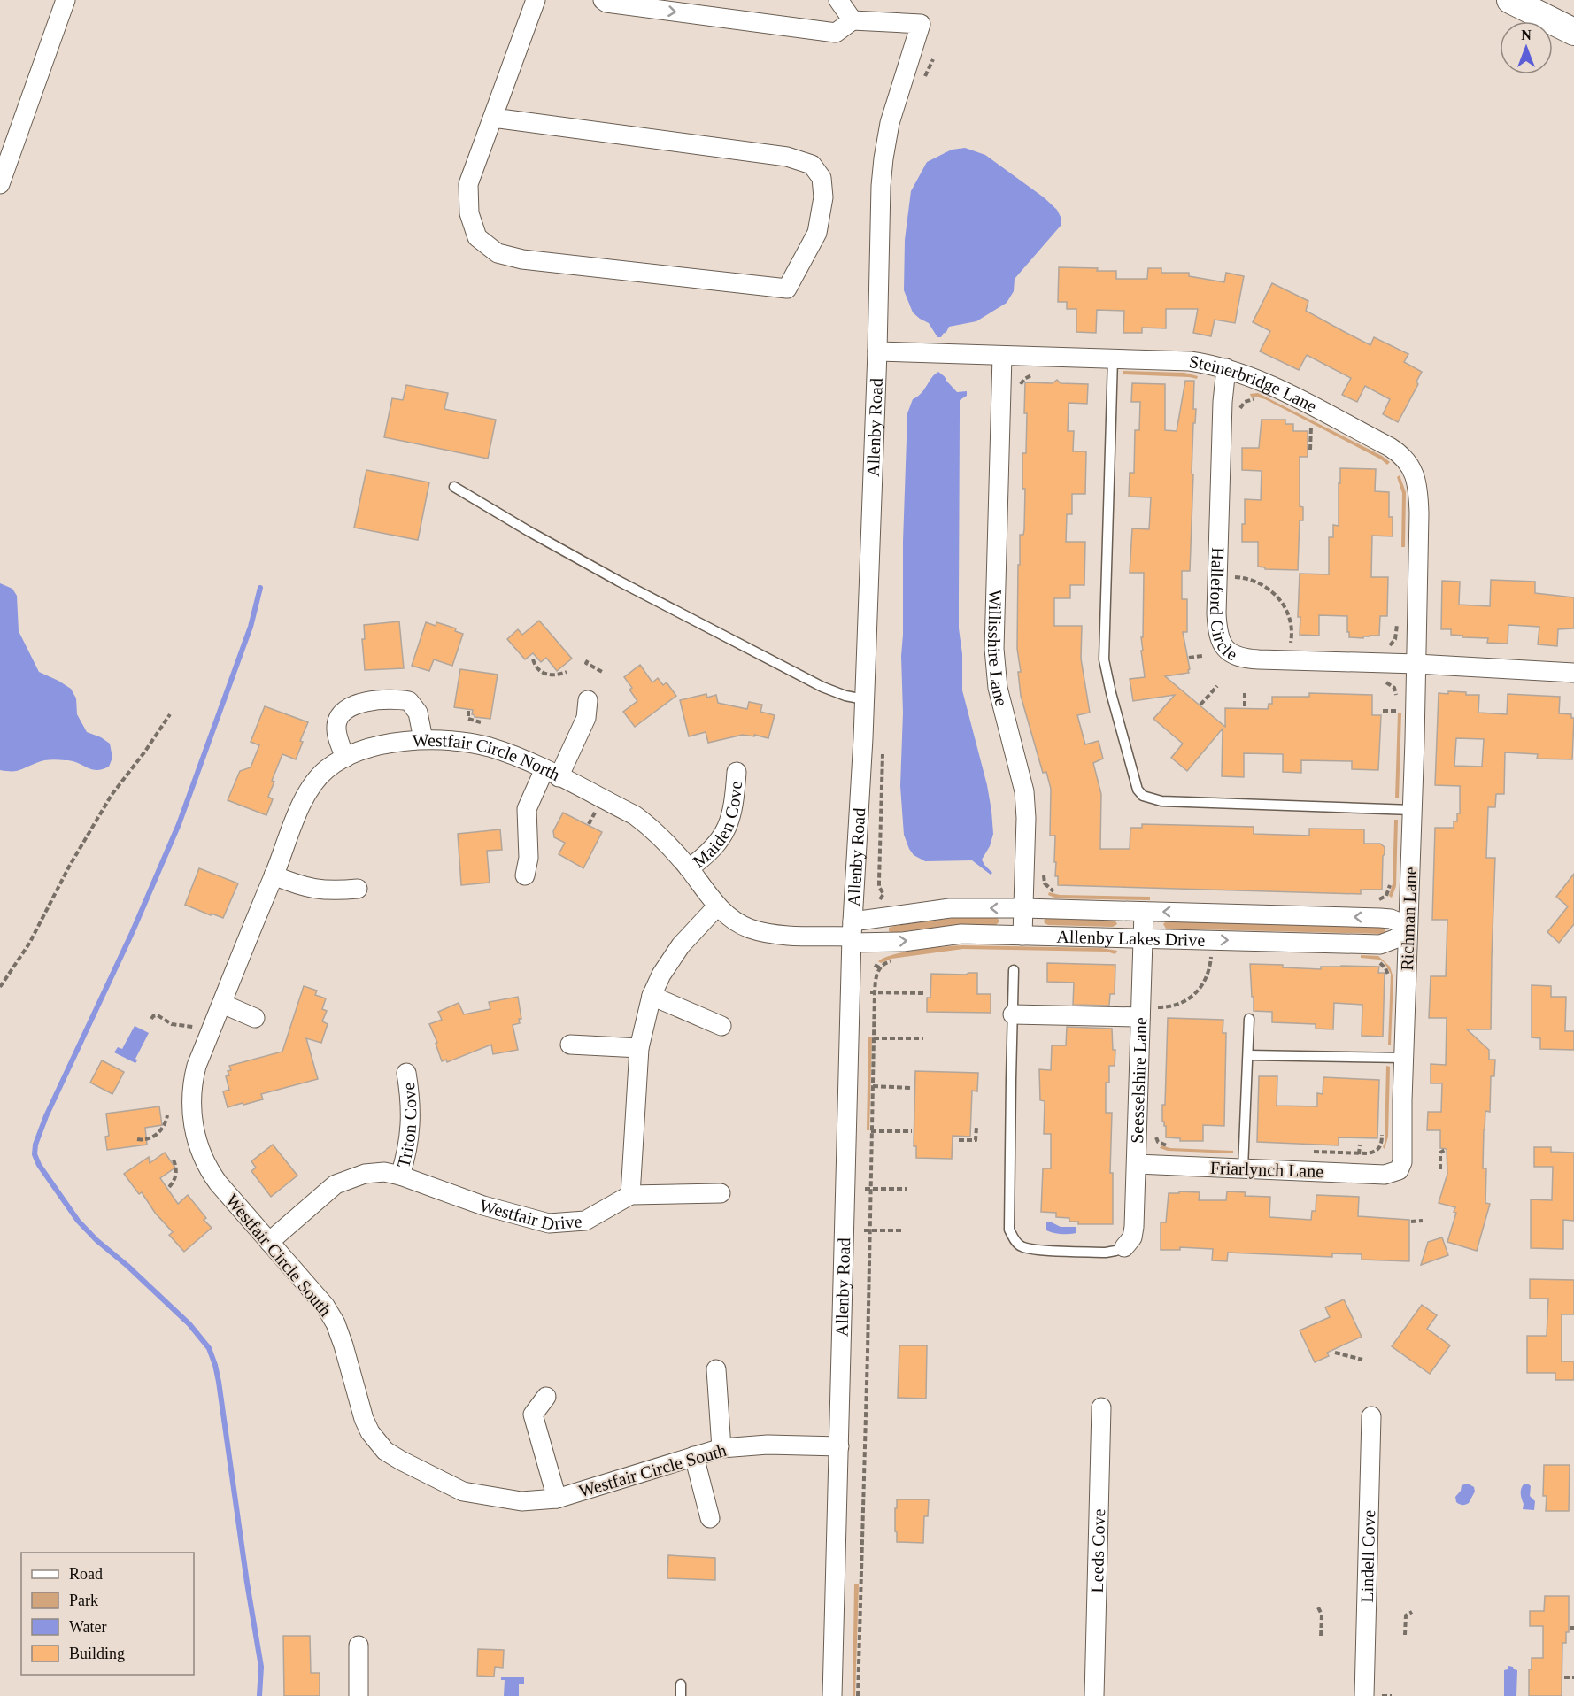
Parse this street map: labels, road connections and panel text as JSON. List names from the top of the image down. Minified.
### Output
{"streets":{"street":["Steinerbridge Lane","Allenby Road","Halleford Circle","Willisshire Lane","Westfair Circle North","Maiden Cove","Richman Lane","Allenby Lakes Drive","Seesselshire Lane","Triton Cove","Friarlynch Lane","Westfair Drive","Westfair Circle South","Leeds Cove","Lindell Cove"]},"crossings":[["Steinerbridge Lane","Allenby Road"],["Steinerbridge Lane","Halleford Circle"],["Steinerbridge Lane","Willisshire Lane"],["Steinerbridge Lane","Richman Lane"],["Allenby Road","Westfair Circle North"],["Allenby Road","Allenby Lakes Drive"],["Allenby Road","Westfair Circle South"],["Halleford Circle","Richman Lane"],["Willisshire Lane","Allenby Lakes Drive"],["Westfair Circle North","Maiden Cove"],["Westfair Circle North","Allenby Lakes Drive"],["Westfair Circle North","Westfair Circle South"],["Richman Lane","Allenby Lakes Drive"],["Richman Lane","Friarlynch Lane"],["Allenby Lakes Drive","Seesselshire Lane"],["Seesselshire Lane","Friarlynch Lane"],["Triton Cove","Westfair Drive"],["Westfair Drive","Westfair Circle South"]],"legend":["Road","Park","Water","Building"],"north":"top"}
